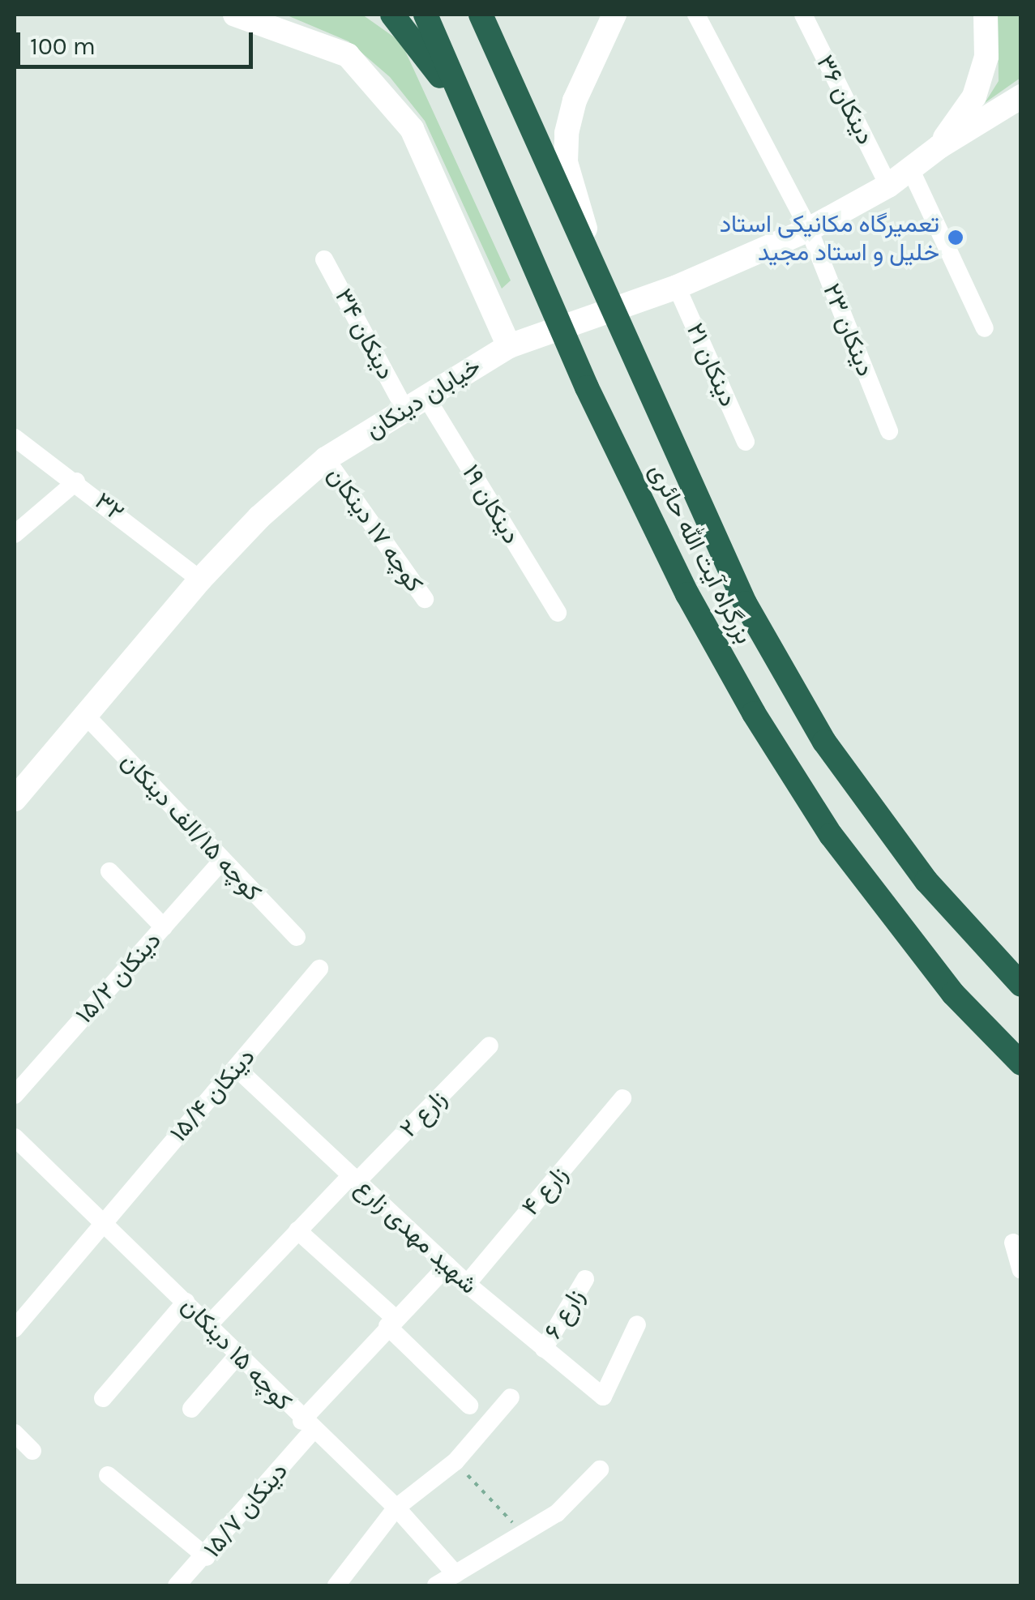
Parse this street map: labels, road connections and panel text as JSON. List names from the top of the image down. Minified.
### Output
{"streets":{"highway":["بزرگراه آیت الله حائری"],"main road":["خیابان دینکان"],"street":["۳۶ دینکان","۲۳ دینکان","۳۴ دینکان","۲۱ دینکان","۱۹ دینکان","۳۲","کوچه ۱۷ دینکان","کوچه ۱۵/الف دینکان","۱۵/۲ دینکان","۱۵/۴ دینکان","۲ زارع","۴ زارع","شهید مهدی زارع","۶ زارع","کوچه ۱۵ دینکان","۱۵/۷ دینکان"]},"crossings":[["۳۶ دینکان","خیابان دینکان"],["۲۳ دینکان","خیابان دینکان"],["۳۴ دینکان","خیابان دینکان"],["۳۴ دینکان","۱۹ دینکان"],["۲۱ دینکان","خیابان دینکان"],["خیابان دینکان","۱۹ دینکان"],["خیابان دینکان","۳۲"],["خیابان دینکان","کوچه ۱۷ دینکان"],["خیابان دینکان","کوچه ۱۵/الف دینکان"],["کوچه ۱۵/الف دینکان","۱۵/۲ دینکان"],["۱۵/۴ دینکان","شهید مهدی زارع"],["۱۵/۴ دینکان","کوچه ۱۵ دینکان"],["۲ زارع","شهید مهدی زارع"],["۲ زارع","کوچه ۱۵ دینکان"],["۴ زارع","شهید مهدی زارع"],["شهید مهدی زارع","۶ زارع"],["شهید مهدی زارع","۱۵/۷ دینکان"],["کوچه ۱۵ دینکان","۱۵/۷ دینکان"]],"places":["تعمیرگاه مکانیکی استاد خلیل و استاد مجید"],"scale_bar":"100 m"}
